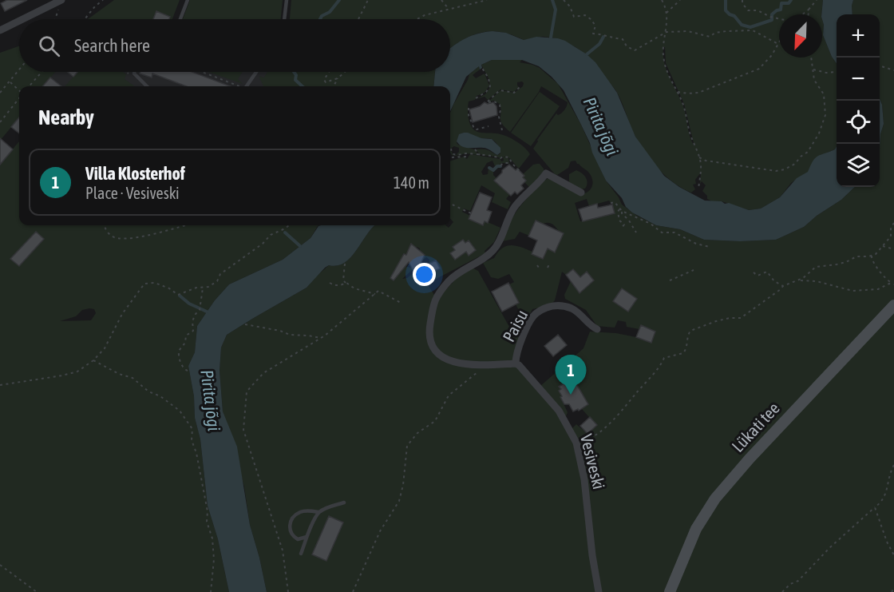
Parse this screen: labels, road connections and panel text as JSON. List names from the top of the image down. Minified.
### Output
{"streets":{"main road":["Lükati tee"],"street":["Paisu","Vesiveski"]},"crossings":[["Paisu","Vesiveski"]],"water":["Pirita jõgi"],"north":"bottom left","page":{"map_buttons":["+","−"],"search":"Search here","heading":"Nearby","list":[{"mark":"1","name":"Villa Klosterhof","note":"Place · Vesiveski","value":"140 m"}],"pins":"1"}}
